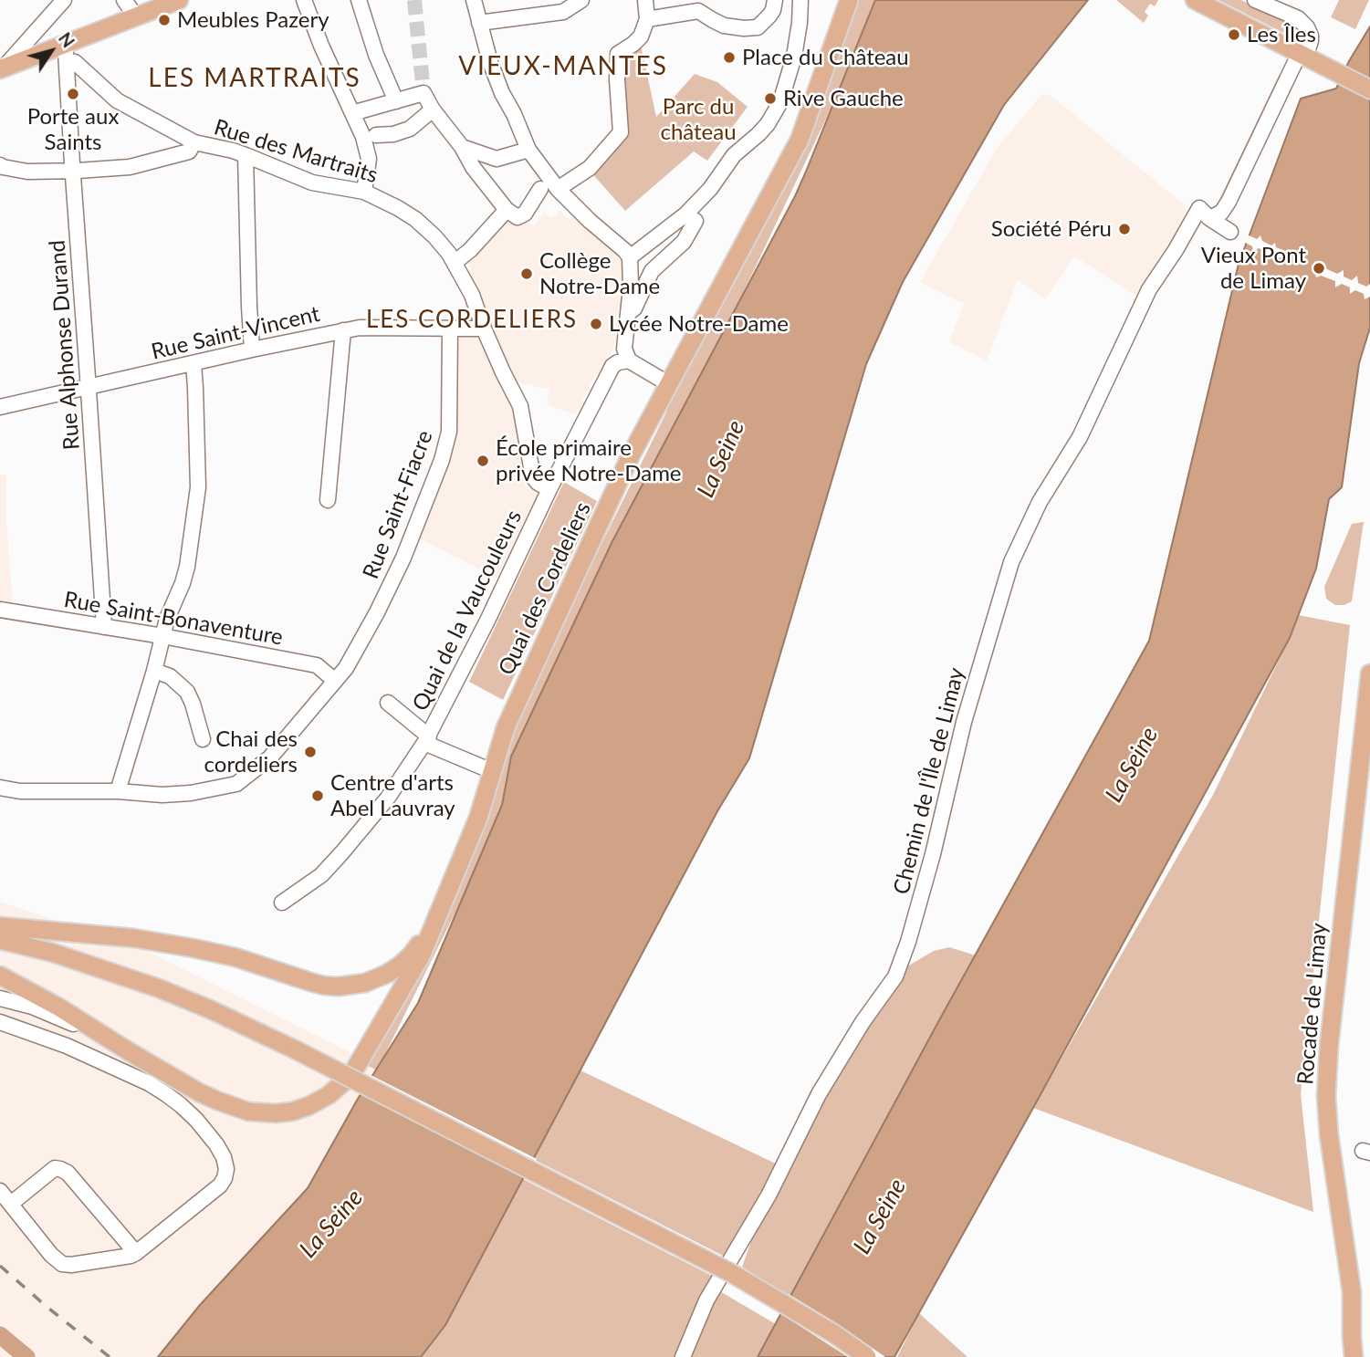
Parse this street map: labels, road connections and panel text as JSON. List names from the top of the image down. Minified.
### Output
{"streets":{"main road":["Quai des Cordeliers","Rocade de Limay"],"street":["Rue des Martraits","Rue Saint-Vincent","Rue Alphonse Durand","Rue Saint-Fiacre","Quai de la Vaucouleurs","Rue Saint-Bonaventure","Chemin de l'Île de Limay"]},"crossings":[["Rue des Martraits","Rue Saint-Vincent"],["Rue des Martraits","Rue Alphonse Durand"],["Rue des Martraits","Quai de la Vaucouleurs"],["Rue Saint-Vincent","Rue Alphonse Durand"],["Rue Saint-Vincent","Rue Saint-Fiacre"],["Rue Alphonse Durand","Rue Saint-Bonaventure"],["Rue Saint-Fiacre","Rue Saint-Bonaventure"]],"districts":["VIEUX-MANTES","LES MARTRAITS","LES CORDELIERS"],"water":["La Seine"],"parks":["Parc du château"],"places":["Meubles Pazery","Les Îles","Place du Château","Porte aux Saints","Rive Gauche","Société Péru","Vieux Pont de Limay","Collège Notre-Dame","Lycée Notre-Dame","École primaire privée Notre-Dame","Chai des cordeliers","Centre d'arts Abel Lauvray"],"north":"top right"}
